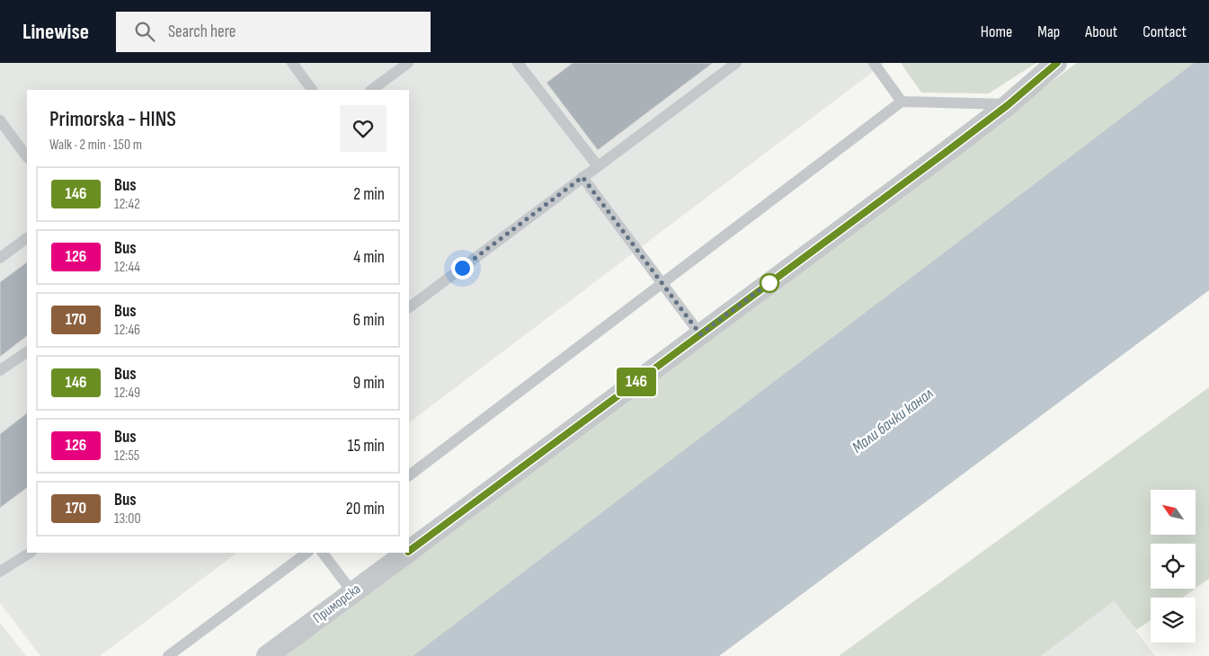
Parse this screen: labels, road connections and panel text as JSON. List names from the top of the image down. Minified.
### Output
{"streets":{"street":["Приморска"]},"water":["Мали бачки канал"],"lines":["bus line 146"],"north":"top left","page":{"header":"Linewise","search":"Search here","nav":["Home","Map","About","Contact"],"on_map":"146","heading":["Primorska - HINS","Walk · 2 min · 150 m"],"list":[{"mark":"146","name":"Bus","note":"12:42","value":"2 min"},{"mark":"126","name":"Bus","note":"12:44","value":"4 min"},{"mark":"170","name":"Bus","note":"12:46","value":"6 min"},{"mark":"146","name":"Bus","note":"12:49","value":"9 min"},{"mark":"126","name":"Bus","note":"12:55","value":"15 min"},{"mark":"170","name":"Bus","note":"13:00","value":"20 min"}]}}
